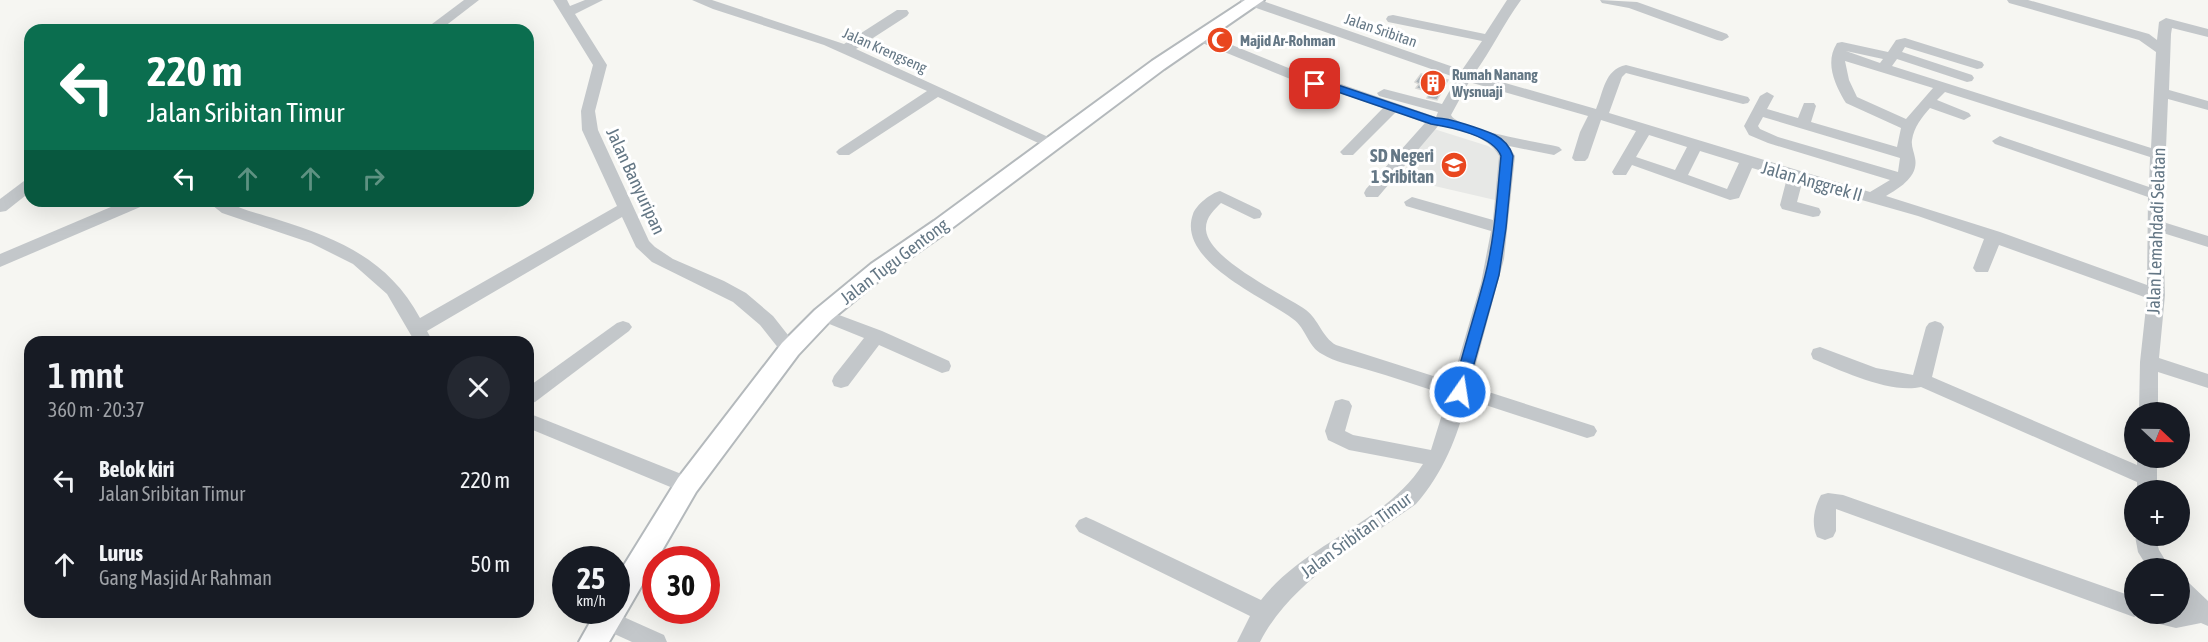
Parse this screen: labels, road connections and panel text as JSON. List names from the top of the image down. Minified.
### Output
{"streets":{"main road":["Jalan Tugu Gentong"],"street":["Jalan Sribitan","Jalan Krengseng","Jalan Banyuripan","Jalan Anggrek II","Jalan Lemahdadi Selatan","Jalan Sribitan Timur"]},"crossings":[["Jalan Sribitan","Jalan Anggrek II"],["Jalan Sribitan","Jalan Tugu Gentong"],["Jalan Krengseng","Jalan Tugu Gentong"],["Jalan Banyuripan","Jalan Tugu Gentong"],["Jalan Anggrek II","Jalan Lemahdadi Selatan"]],"places":{"mosque":["Majid Ar-Rohman"],"building":["Rumah Nanang Wysnuaji"],"school or university":["SD Negeri 1 Sribitan"]},"north":"right","page":{"turn":["220 m","Jalan Sribitan Timur"],"heading":["1 mnt","360 m · 20:37"],"map_buttons":["+","−"],"list":[{"name":"Belok kiri","note":"Jalan Sribitan Timur","value":"220 m"},{"name":"Lurus","note":"Gang Masjid Ar Rahman","value":"50 m"}],"speed":"25 km/h","limit":"30"}}
